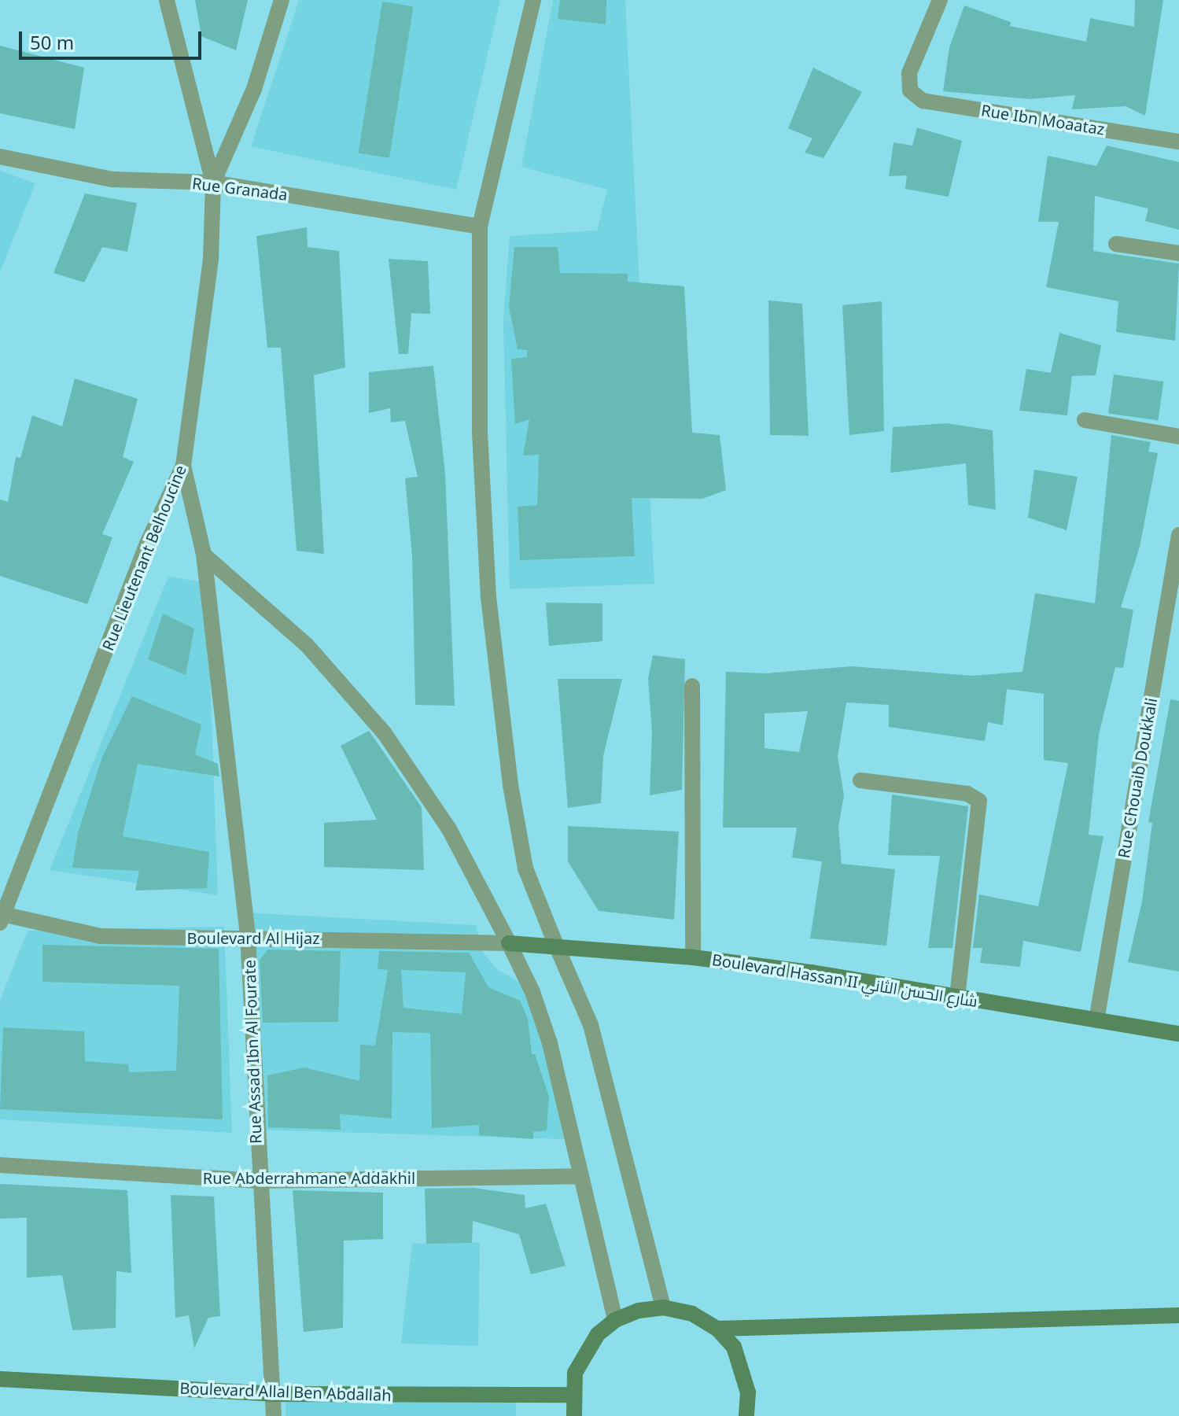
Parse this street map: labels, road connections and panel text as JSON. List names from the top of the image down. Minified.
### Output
{"streets":{"main road":["Boulevard Hassan II شارع الحسن الثاني","Boulevard Allal Ben Abdallah"],"street":["Rue Ibn Moaataz","Rue Granada","Rue Lieutenant Belhoucine","Rue Chouaib Doukkali","Boulevard Al Hijaz","Rue Assad Ibn Al Fourate","Rue Abderrahmane Addakhil"]},"crossings":[["Rue Granada","Rue Lieutenant Belhoucine"],["Rue Lieutenant Belhoucine","Boulevard Al Hijaz"],["Rue Lieutenant Belhoucine","Rue Assad Ibn Al Fourate"],["Rue Chouaib Doukkali","Boulevard Hassan II شارع الحسن الثاني"],["Boulevard Al Hijaz","Boulevard Hassan II شارع الحسن الثاني"],["Boulevard Al Hijaz","Rue Assad Ibn Al Fourate"],["Rue Assad Ibn Al Fourate","Rue Abderrahmane Addakhil"],["Rue Assad Ibn Al Fourate","Boulevard Allal Ben Abdallah"]],"scale_bar":"50 m"}
